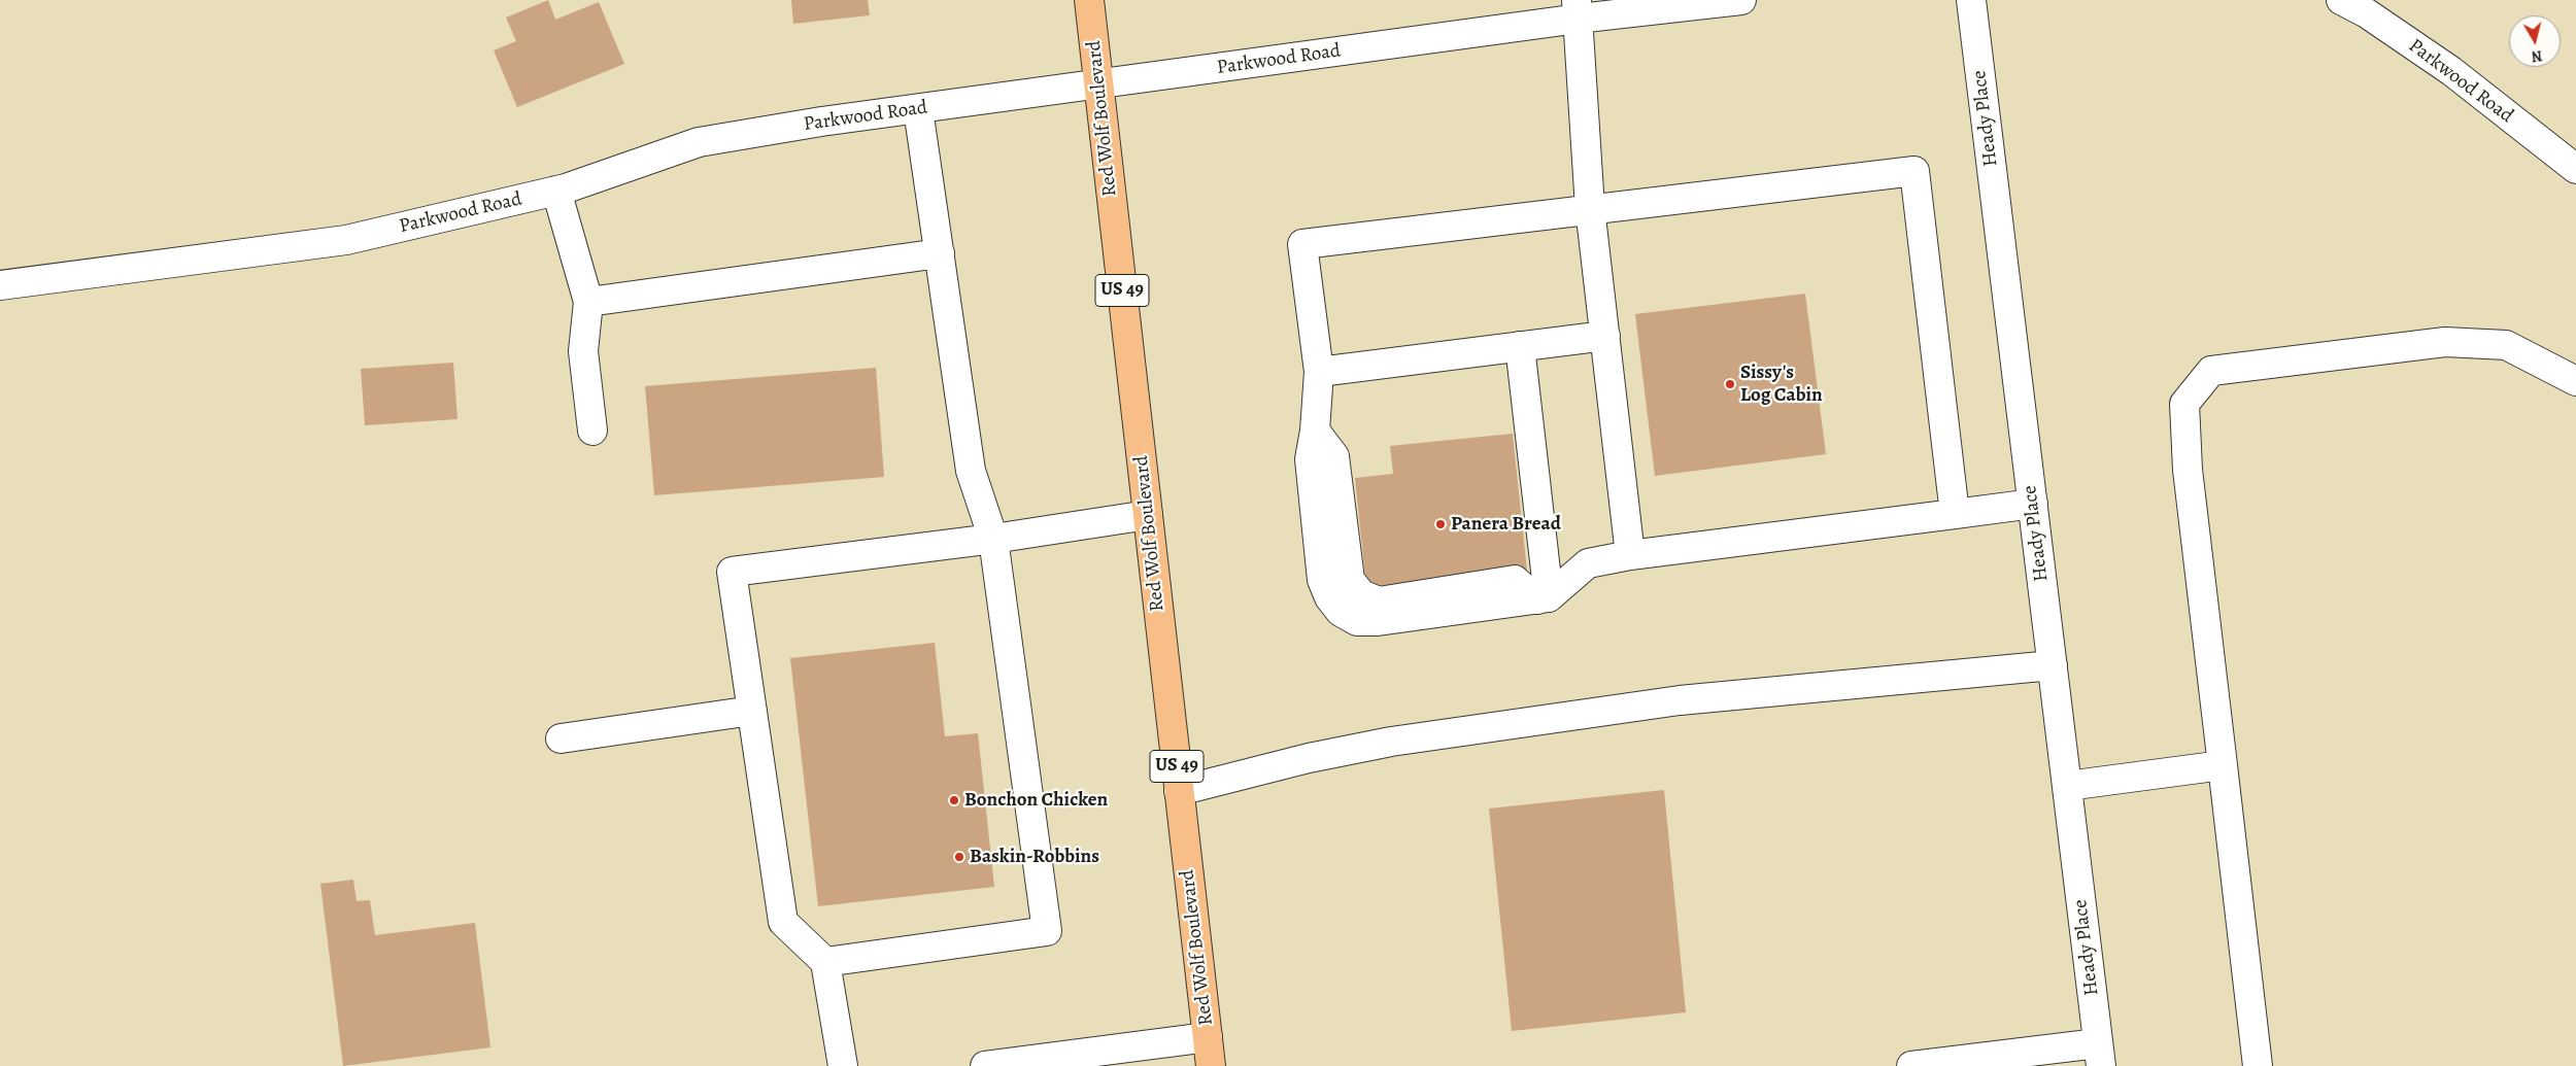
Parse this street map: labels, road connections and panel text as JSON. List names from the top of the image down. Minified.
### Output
{"streets":{"highway":["Red Wolf Boulevard","US 49"],"street":["Parkwood Road","Heady Place"]},"crossings":[["Parkwood Road","Red Wolf Boulevard"]],"places":["Sissy's Log Cabin","Panera Bread","Bonchon Chicken","Baskin-Robbins"],"north":"bottom"}
